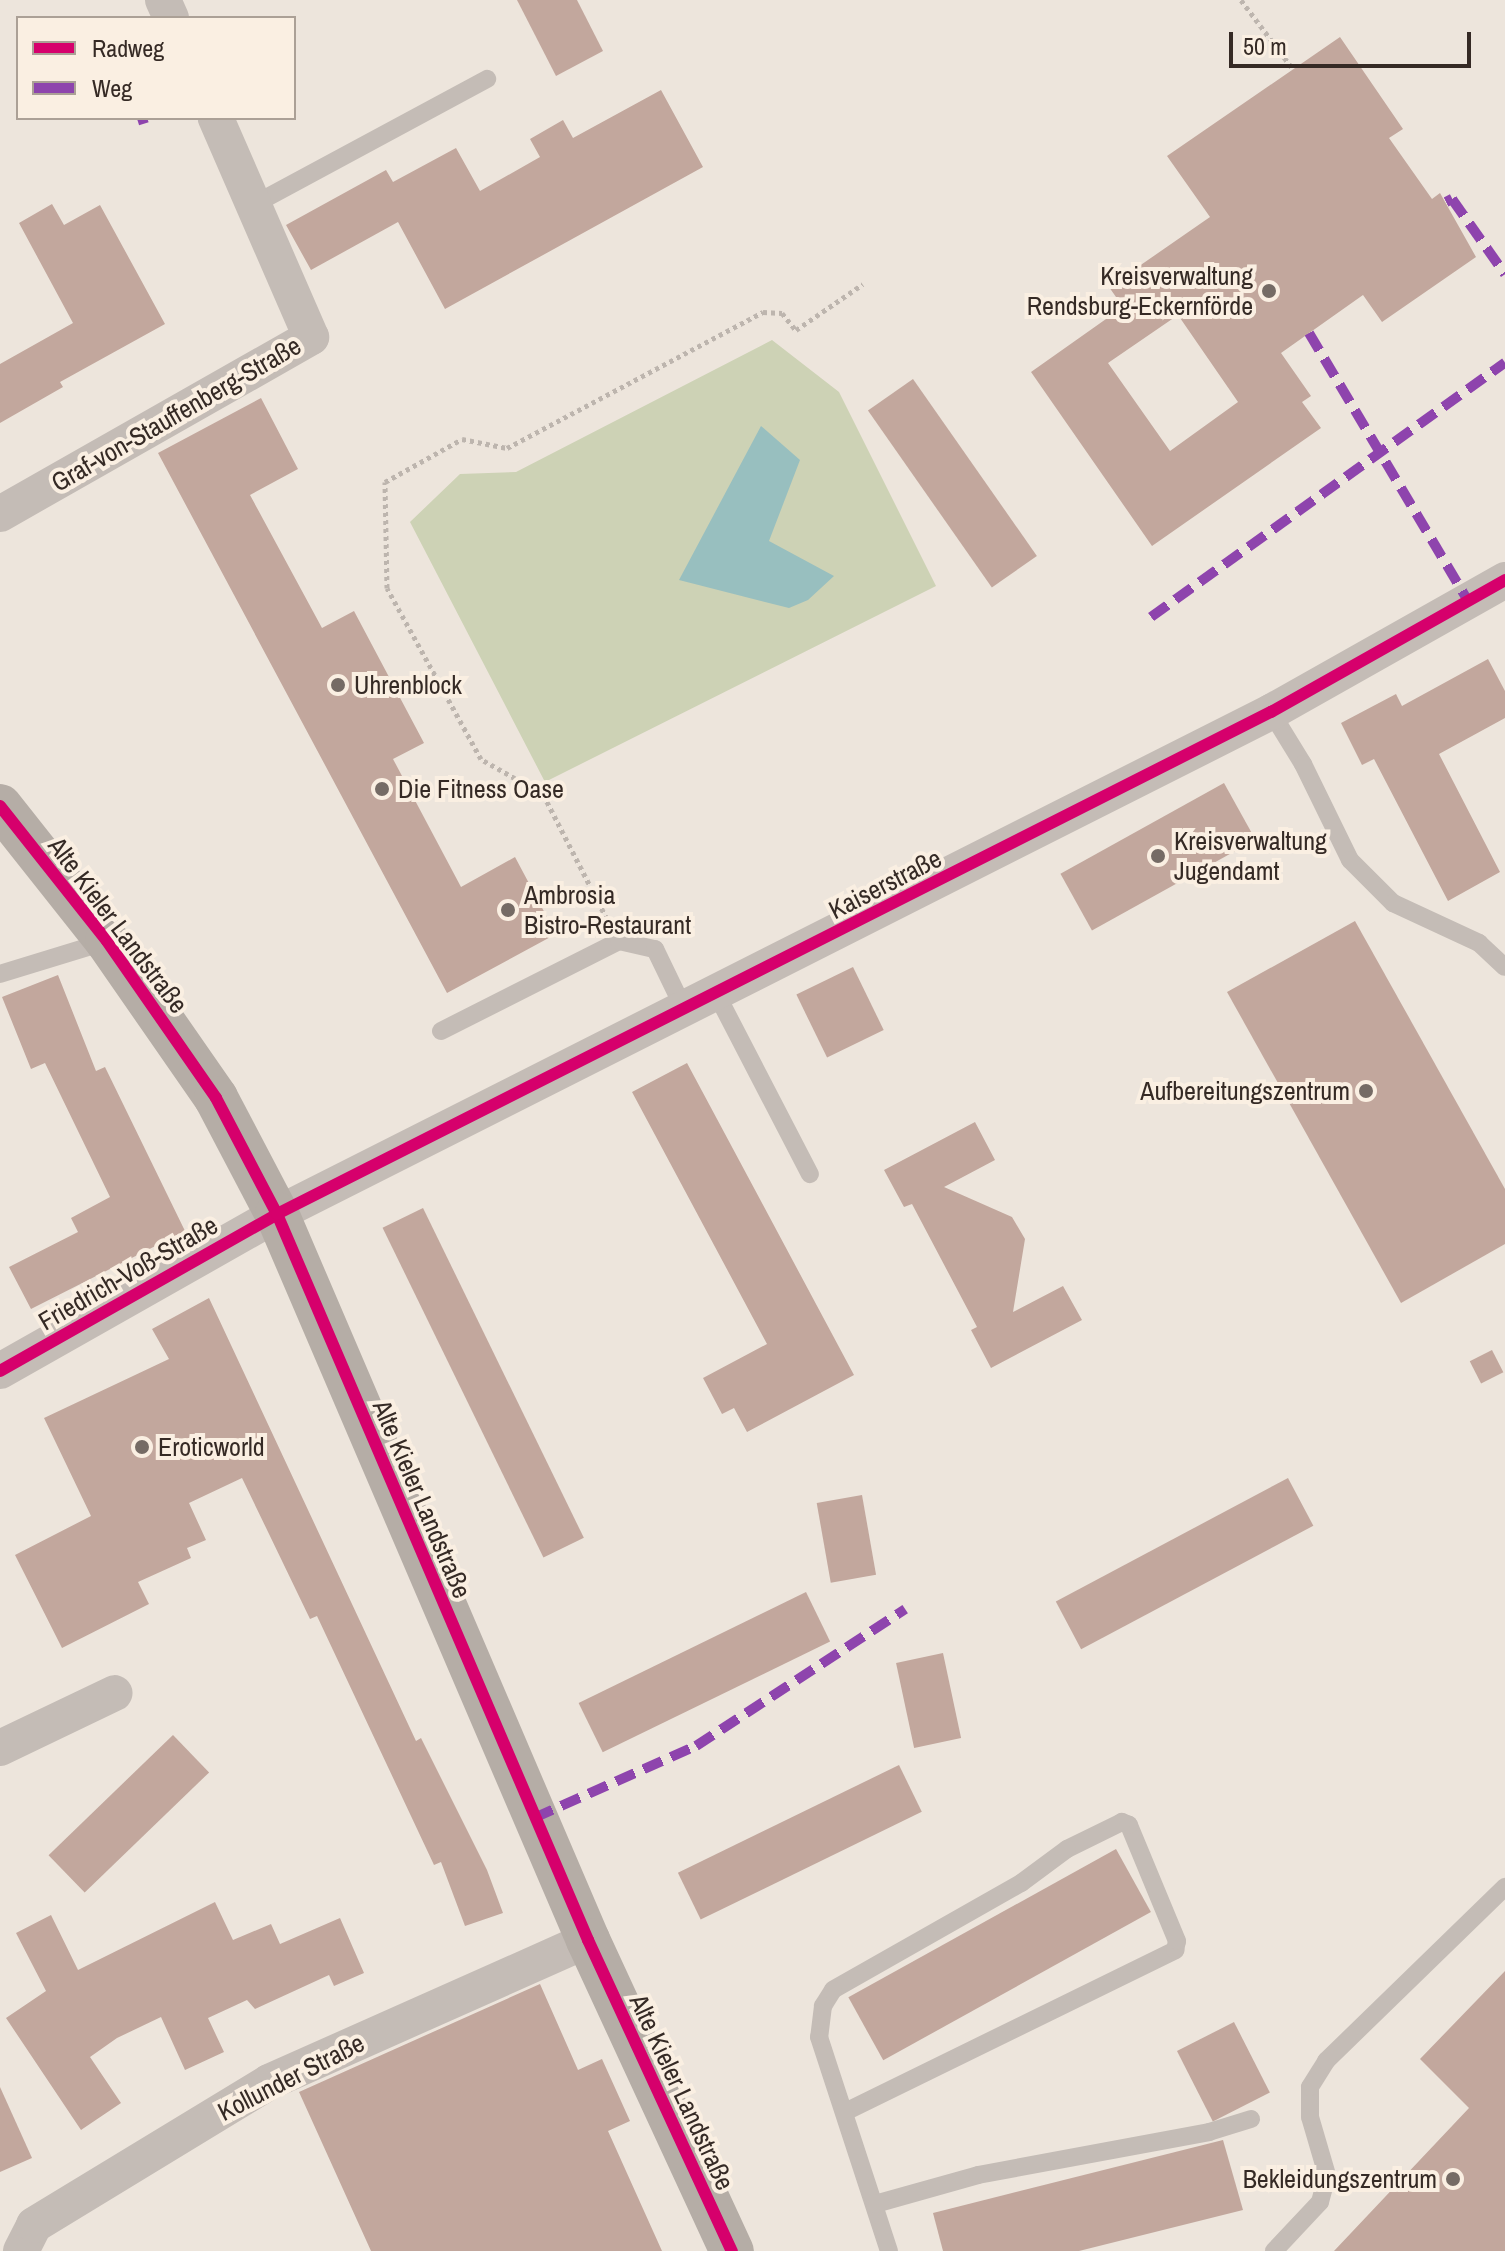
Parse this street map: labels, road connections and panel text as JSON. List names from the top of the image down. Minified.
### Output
{"streets":{"street":["Graf-von-Stauffenberg-Straße","Kaiserstraße","Alte Kieler Landstraße","Friedrich-Voß-Straße","Kollunder Straße"]},"crossings":[["Kaiserstraße","Alte Kieler Landstraße"],["Kaiserstraße","Friedrich-Voß-Straße"],["Alte Kieler Landstraße","Friedrich-Voß-Straße"],["Alte Kieler Landstraße","Kollunder Straße"]],"places":["Kreisverwaltung Rendsburg-Eckernförde","Uhrenblock","Die Fitness Oase","Kreisverwaltung Jugendamt","Ambrosia Bistro-Restaurant","Aufbereitungszentrum","Eroticworld","Bekleidungszentrum"],"legend":["Radweg","Weg"],"scale_bar":"50 m"}
